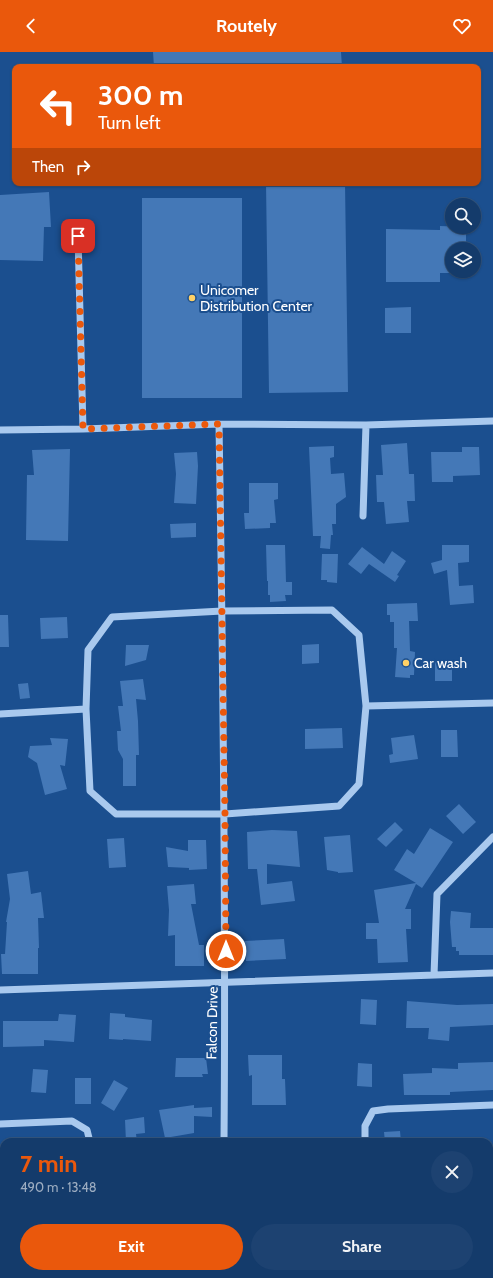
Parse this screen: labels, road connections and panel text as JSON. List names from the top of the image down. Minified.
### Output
{"streets":{"street":["Falcon Drive"]},"places":["Unicomer Distribution Center","Car wash"],"page":{"header":"Routely","turn":["300 m","Turn left"],"then":"Then","heading":["7 min","490 m · 13:48"],"buttons":["Exit","Share"]}}
